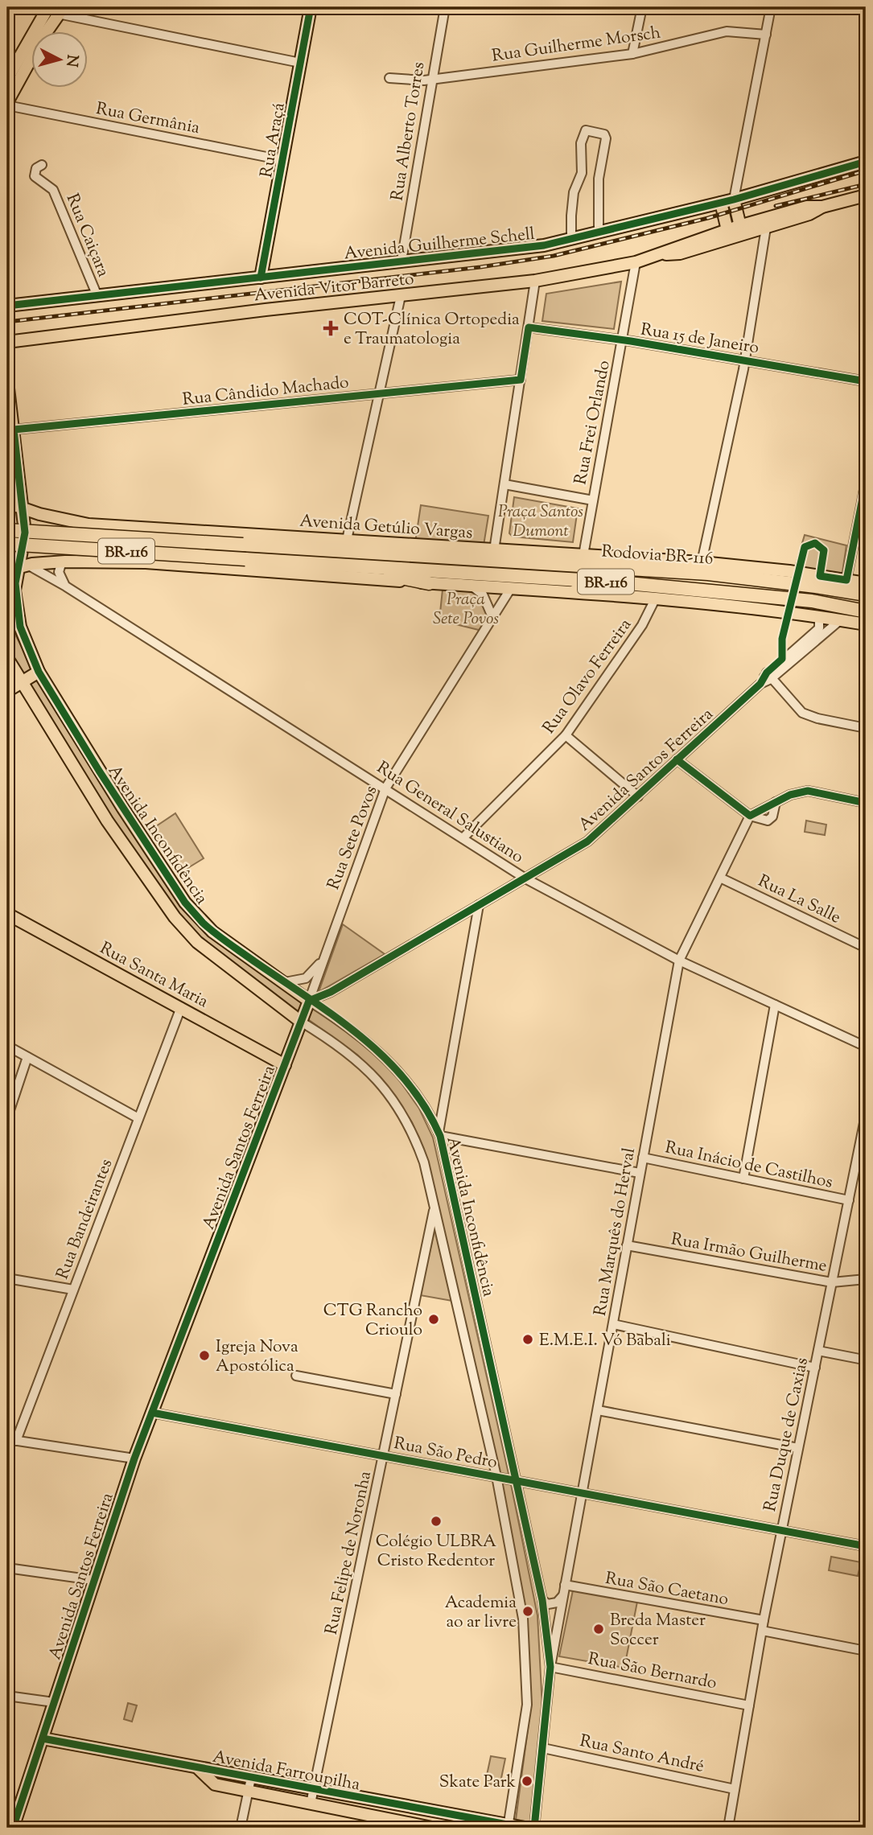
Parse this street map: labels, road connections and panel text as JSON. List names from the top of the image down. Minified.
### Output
{"streets":{"highway":["BR-116","Rodovia BR-116"],"main road":["Rua Araçá","Avenida Guilherme Schell","Avenida Vitor Barreto","Avenida Getúlio Vargas","Avenida Santos Ferreira","Avenida Inconfidência","Rua Santa Maria","Avenida Farroupilha"],"street":["Rua Guilherme Morsch","Rua Germânia","Rua Alberto Torres","Rua Caiçara","Rua 15 de Janeiro","Rua Cândido Machado","Rua Frei Orlando","Rua Olavo Ferreira","Rua General Salustiano","Rua Sete Povos","Rua La Salle","Rua Inácio de Castilhos","Rua Bandeirantes","Rua Marquês do Herval","Rua Irmão Guilherme","Rua Duque de Caxias","Rua São Pedro","Rua Felipe de Noronha","Rua São Caetano","Rua São Bernardo","Rua Santo André"]},"crossings":[["Rua Guilherme Morsch","Rua Alberto Torres"],["Rua Germânia","Rua Araçá"],["Rua Alberto Torres","Avenida Guilherme Schell"],["Rua Araçá","Avenida Guilherme Schell"],["Rua Caiçara","Avenida Guilherme Schell"],["Avenida Vitor Barreto","Rua Frei Orlando"],["Rua 15 de Janeiro","Rua Frei Orlando"],["Rua Cândido Machado","Avenida Inconfidência"],["Rua Frei Orlando","Avenida Getúlio Vargas"],["Avenida Getúlio Vargas","BR-116"],["Avenida Getúlio Vargas","Avenida Inconfidência"],["BR-116","Rodovia BR-116"],["Rua Olavo Ferreira","Rua General Salustiano"],["Avenida Santos Ferreira","Rua General Salustiano"],["Avenida Santos Ferreira","Avenida Inconfidência"],["Avenida Santos Ferreira","Rua Sete Povos"],["Avenida Santos Ferreira","Rua Santa Maria"],["Avenida Santos Ferreira","Rua São Pedro"],["Avenida Santos Ferreira","Avenida Farroupilha"],["Rua General Salustiano","Avenida Inconfidência"],["Rua General Salustiano","Rua Sete Povos"],["Rua General Salustiano","Rua Marquês do Herval"],["Avenida Inconfidência","Rua Sete Povos"],["Avenida Inconfidência","Rua Marquês do Herval"],["Avenida Inconfidência","Rua São Pedro"],["Avenida Inconfidência","Rua Felipe de Noronha"],["Avenida Inconfidência","Rua São Bernardo"],["Avenida Inconfidência","Rua Santo André"],["Avenida Inconfidência","Avenida Farroupilha"],["Rua La Salle","Rua Marquês do Herval"],["Rua Santa Maria","Rua Bandeirantes"],["Rua Inácio de Castilhos","Rua Marquês do Herval"],["Rua Inácio de Castilhos","Rua Duque de Caxias"],["Rua Marquês do Herval","Rua Irmão Guilherme"],["Rua Marquês do Herval","Rua São Pedro"],["Rua Marquês do Herval","Rua São Caetano"],["Rua Marquês do Herval","Rua São Bernardo"],["Rua Irmão Guilherme","Rua Duque de Caxias"],["Rua Duque de Caxias","Rua São Pedro"],["Rua Duque de Caxias","Rua São Caetano"],["Rua Duque de Caxias","Rua São Bernardo"],["Rua Duque de Caxias","Rua Santo André"],["Rua São Pedro","Rua Felipe de Noronha"],["Rua Felipe de Noronha","Avenida Farroupilha"]],"parks":["Praça Santos Dumont","Praça Sete Povos"],"places":{"health":["COT-Clínica Ortopedia e Traumatologia"],"other":["CTG Rancho Crioulo","E.M.E.I. Vó Babali","Igreja Nova Apostólica","Colégio ULBRA Cristo Redentor","Academia ao ar livre","Breda Master Soccer","Skate Park"]},"north":"right"}
